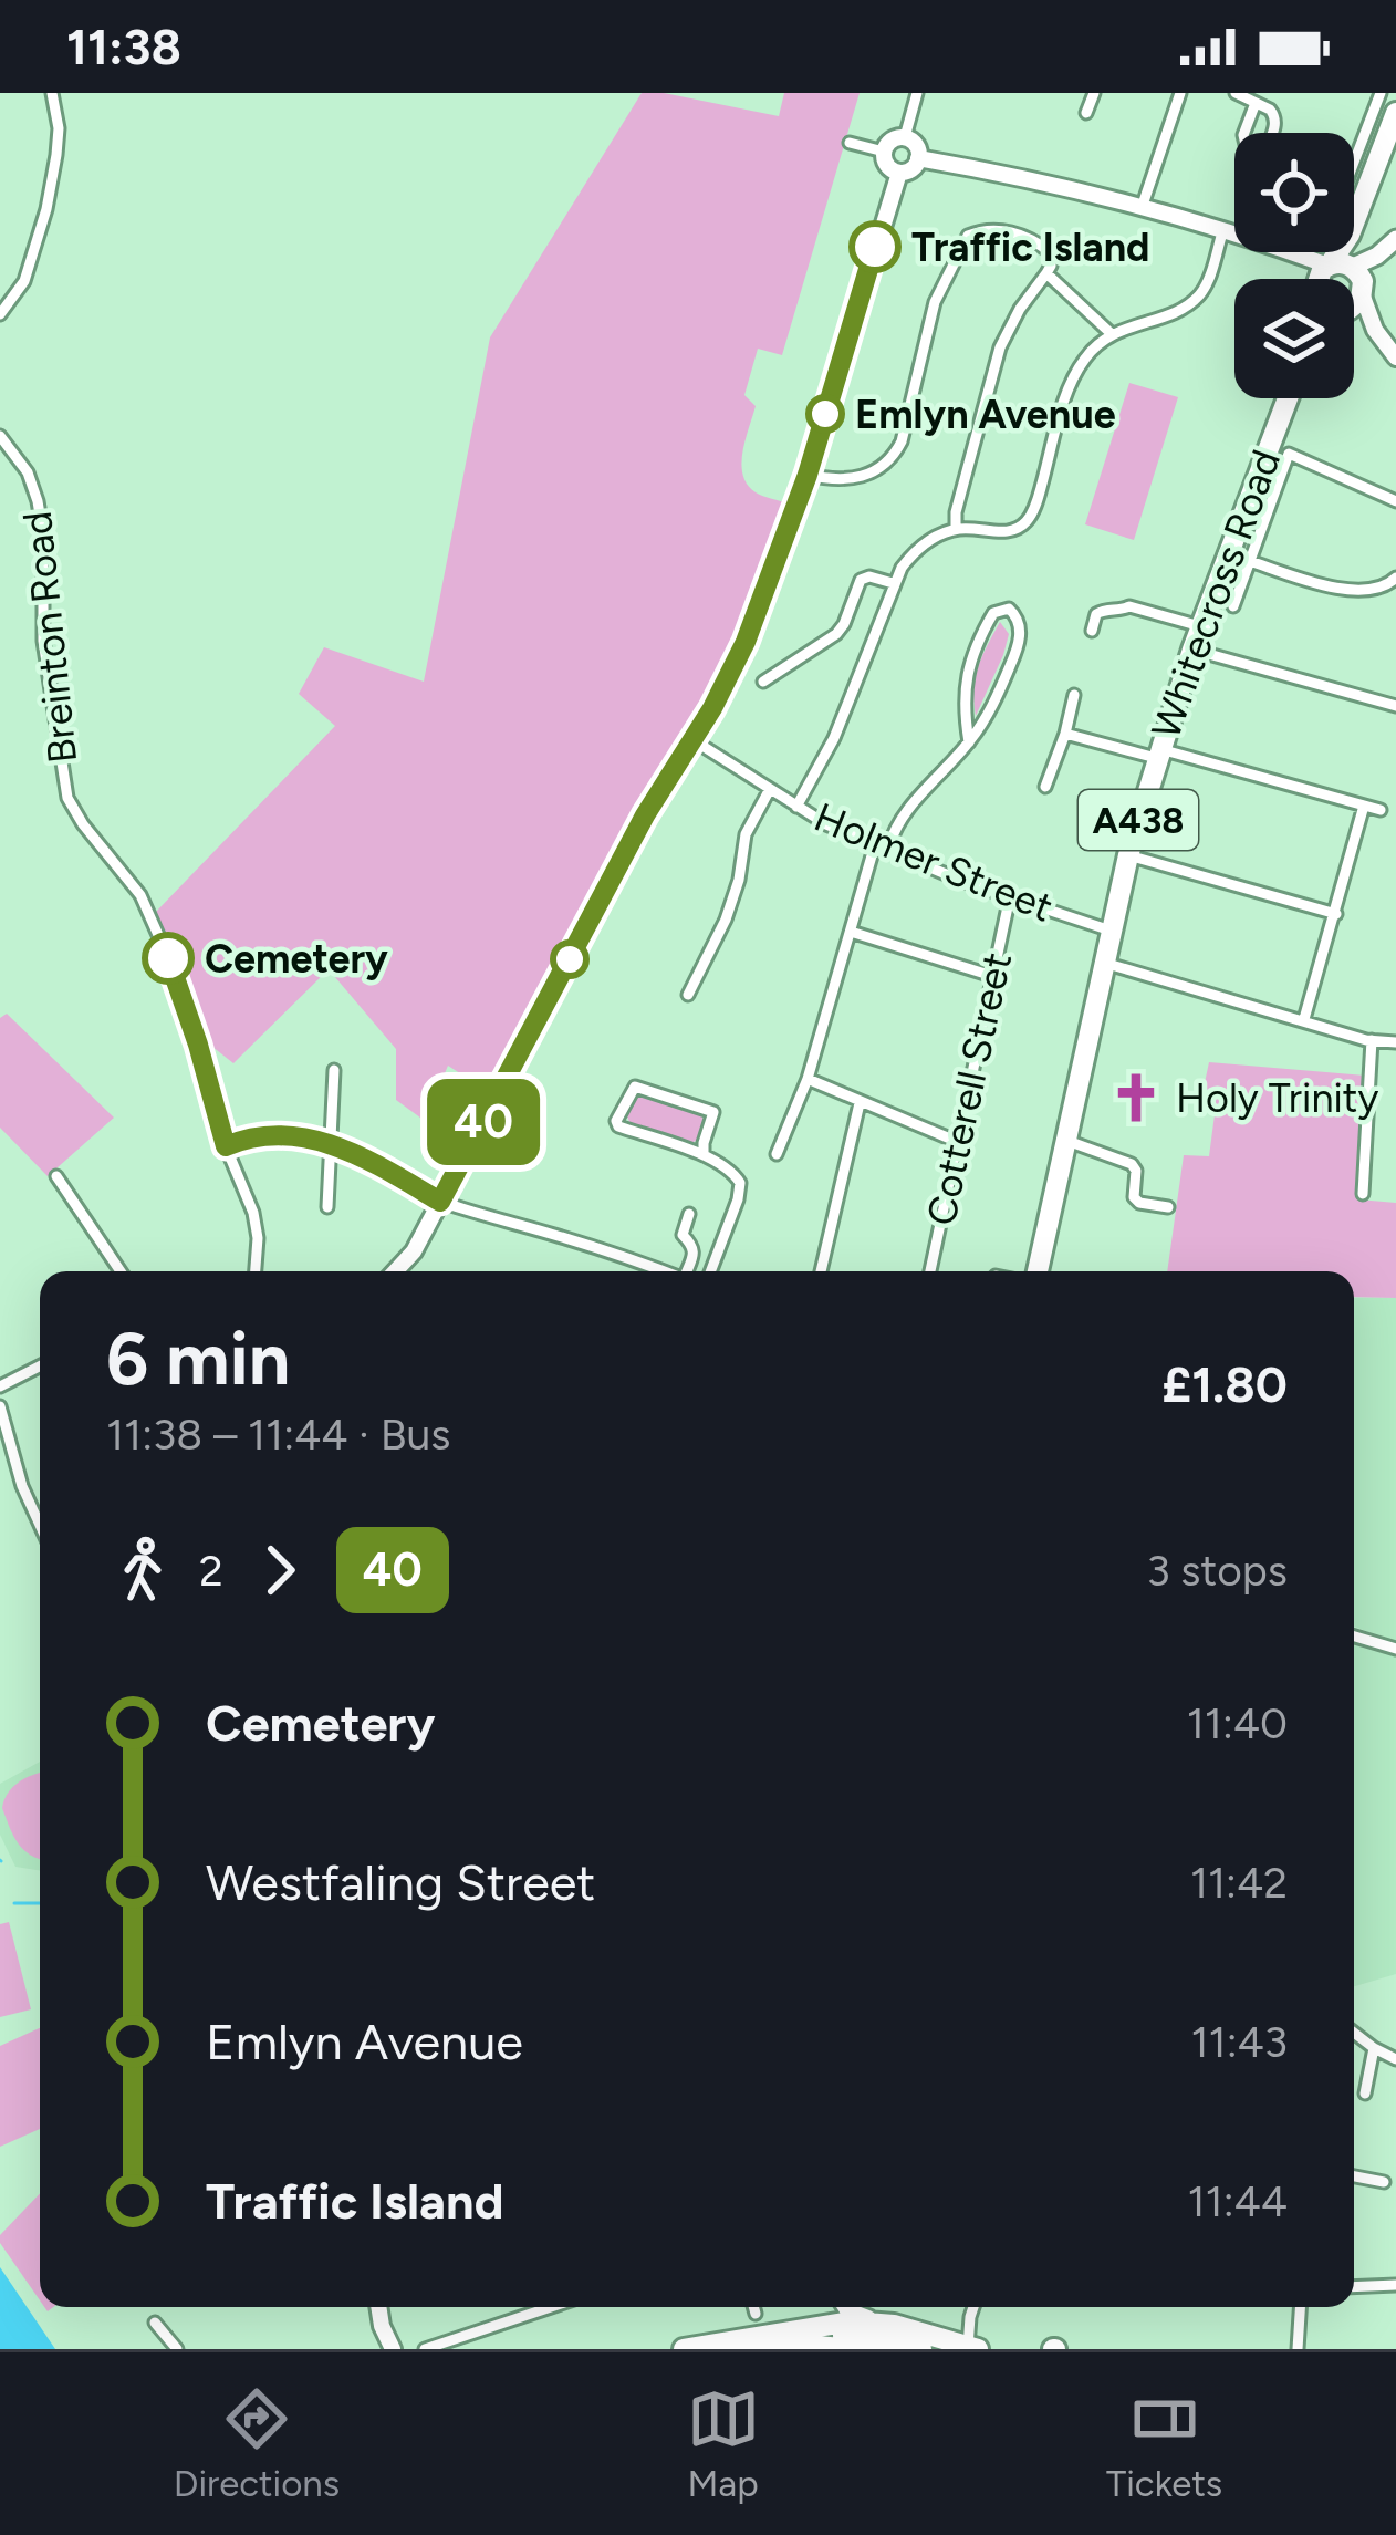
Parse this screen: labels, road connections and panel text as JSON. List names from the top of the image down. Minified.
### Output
{"streets":{"highway":["Whitecross Road","A438"],"street":["Breinton Road","Holmer Street","Cotterell Street"]},"crossings":[["Whitecross Road","Holmer Street"],["Holmer Street","Cotterell Street"]],"places":{"other":["Traffic Island","Emlyn Avenue","Cemetery"],"church":["Holy Trinity"]},"lines":["bus line 40"],"page":{"status":"11:38","on_map":"40","heading":["6 min","11:38 – 11:44 · Bus","£1.80"],"legs":["2","40","3 stops"],"list":[{"name":"Cemetery","value":"11:40"},{"name":"Westfaling Street","value":"11:42"},{"name":"Emlyn Avenue","value":"11:43"},{"name":"Traffic Island","value":"11:44"}],"tabs":["Directions","Map","Tickets"]}}
